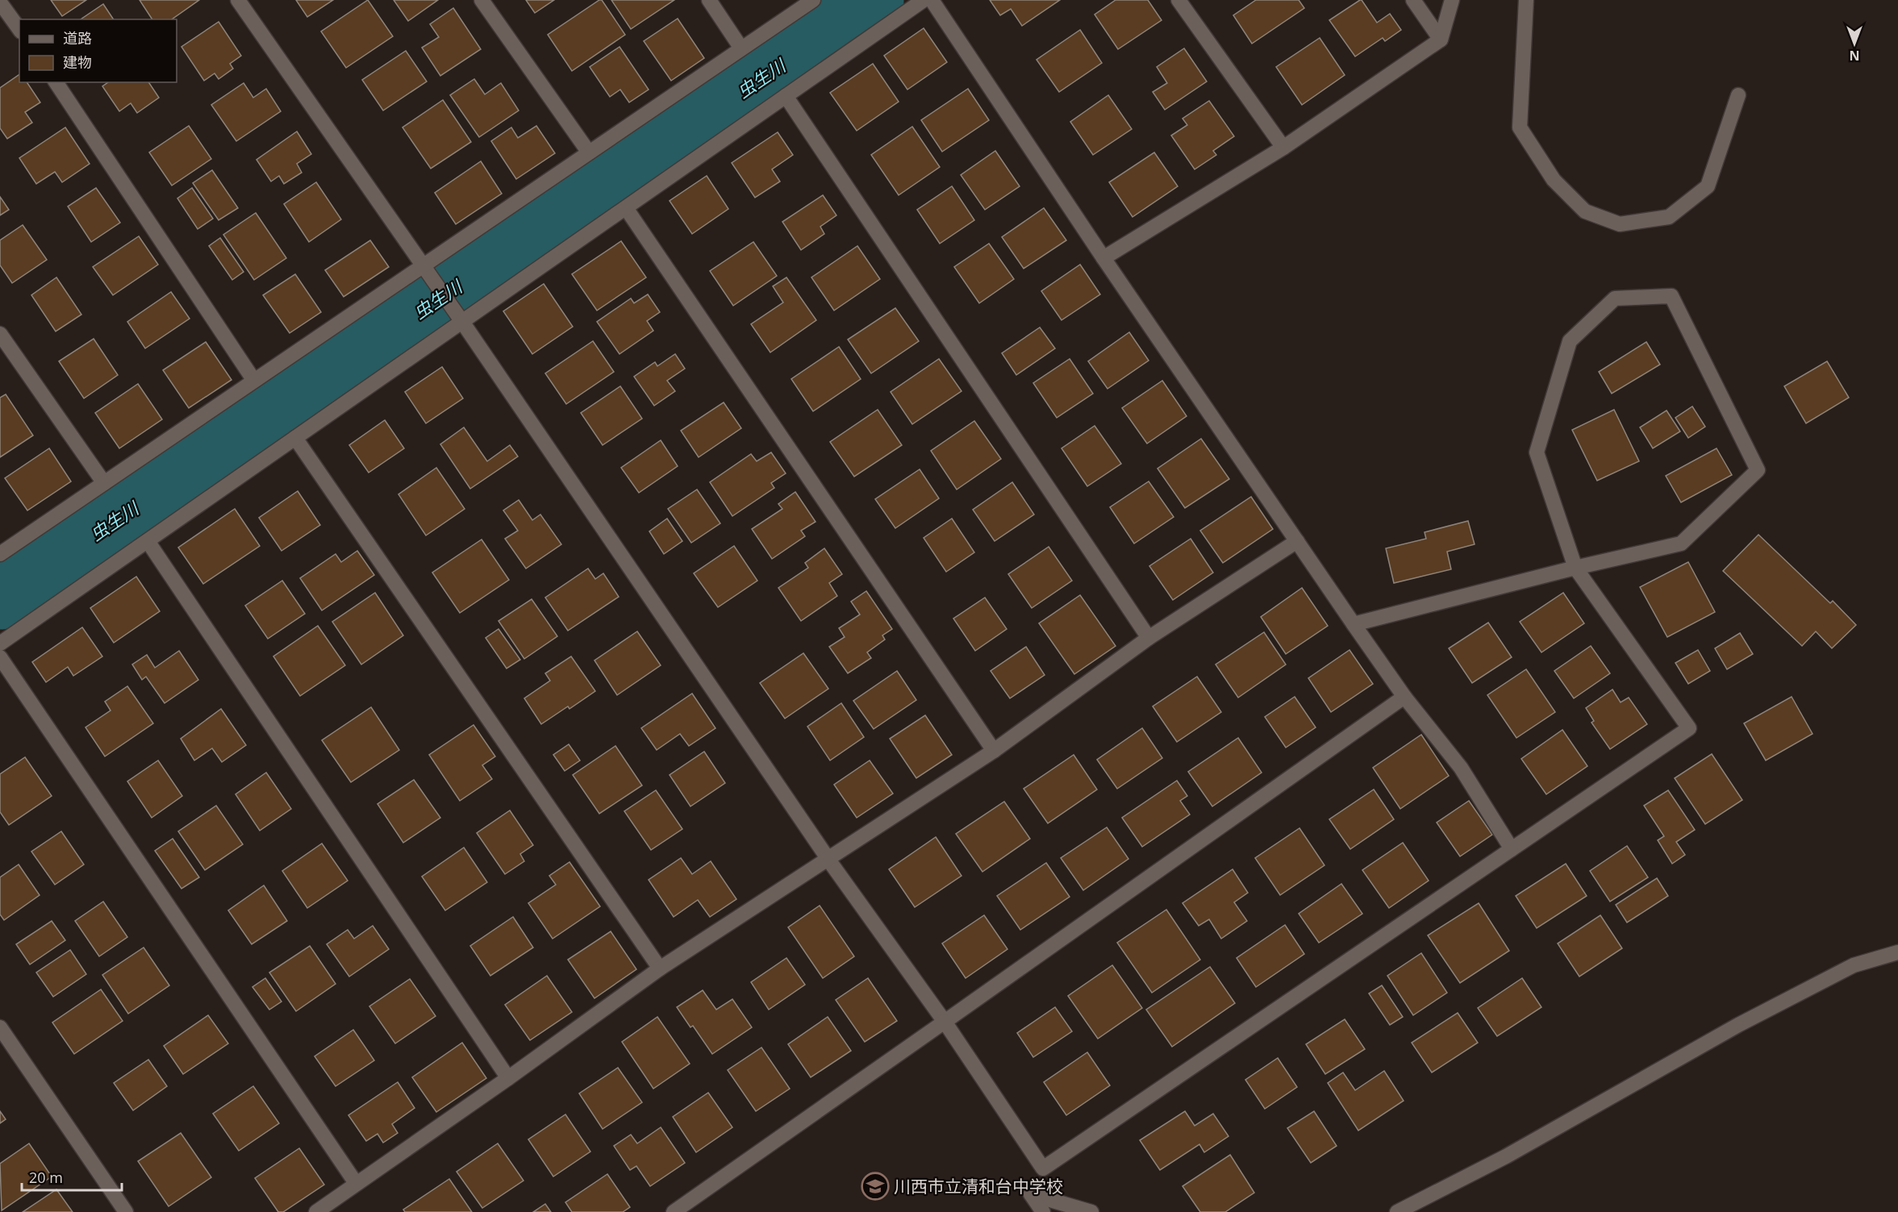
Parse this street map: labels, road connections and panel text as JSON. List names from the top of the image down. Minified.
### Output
{"water":["虫生川"],"places":{"school or university":["川西市立清和台中学校"]},"legend":["道路","建物"],"scale_bar":"20 m","north":"bottom"}
